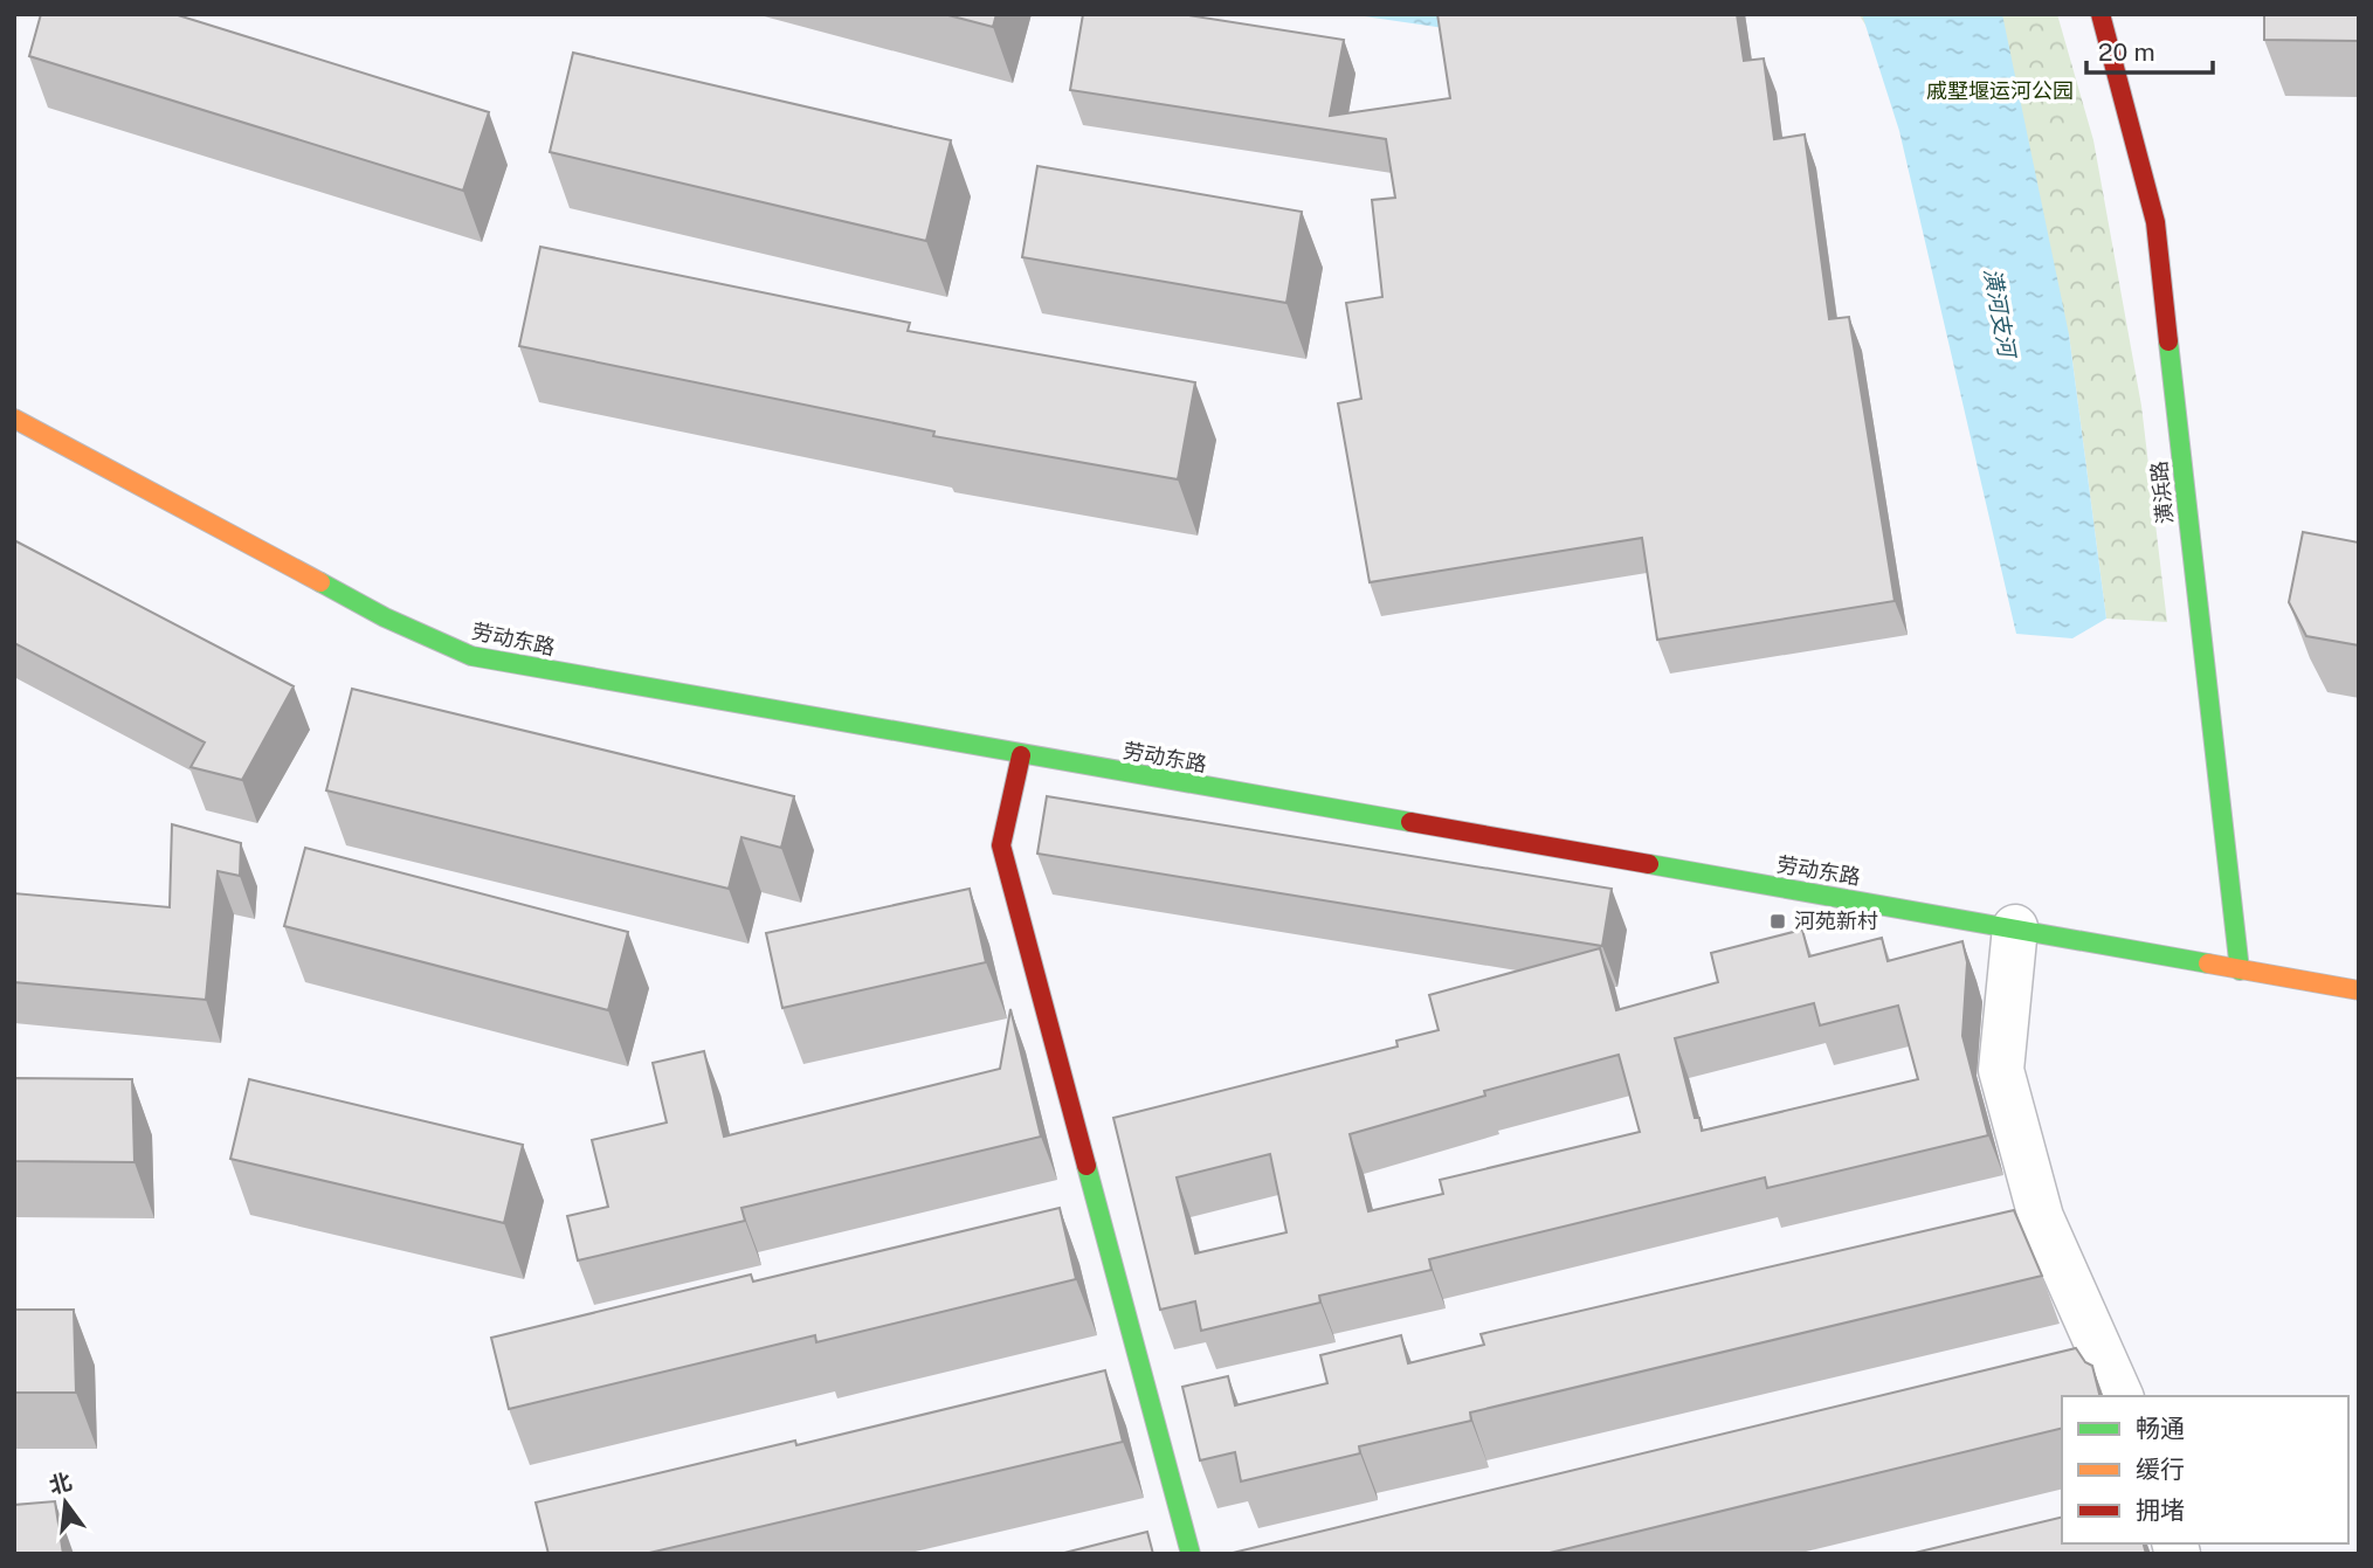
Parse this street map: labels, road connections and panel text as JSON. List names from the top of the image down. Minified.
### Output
{"streets":{"street":["潢浜路","劳动东路"]},"crossings":[["潢浜路","劳动东路"]],"water":["潢河支河"],"parks":["戚墅堰运河公园"],"places":{"transit":["河苑新村"]},"legend":["畅通","缓行","拥堵"],"scale_bar":"20 m","north":"top"}
